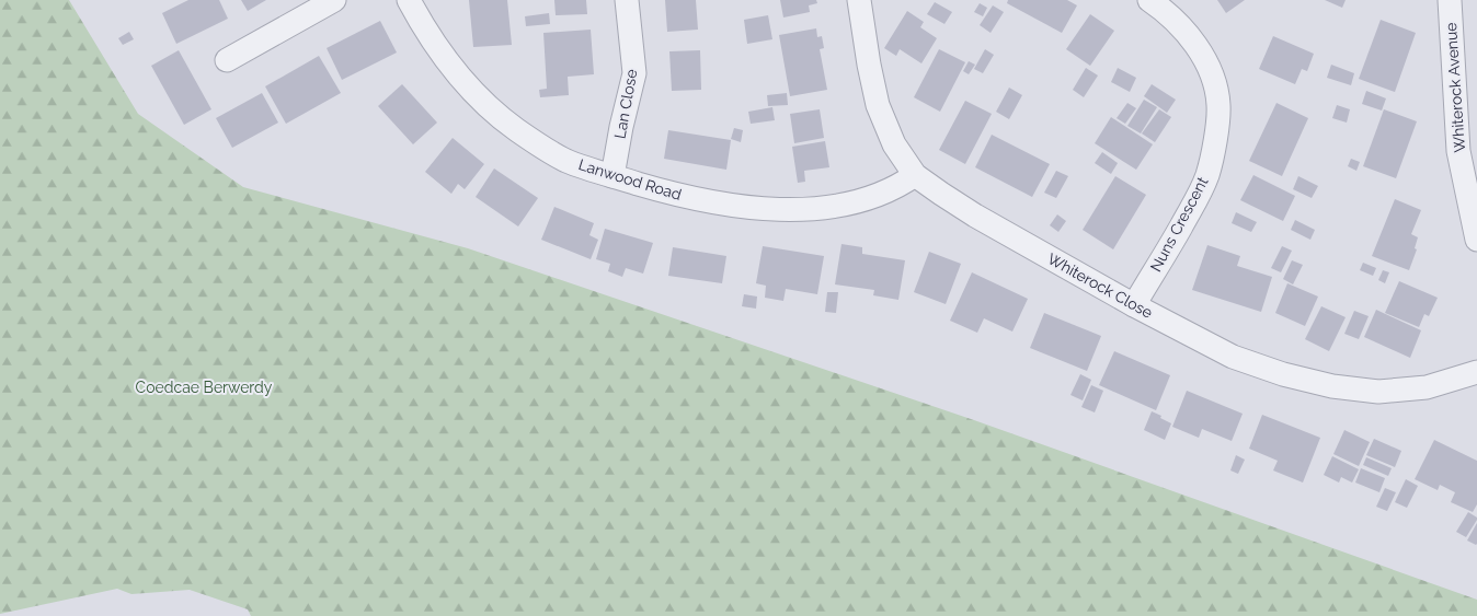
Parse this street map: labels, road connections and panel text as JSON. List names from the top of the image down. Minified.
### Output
{"streets":{"street":["Whiterock Avenue","Lan Close","Lanwood Road","Nuns Crescent","Whiterock Close"]},"crossings":[["Lan Close","Lanwood Road"],["Lanwood Road","Whiterock Close"],["Nuns Crescent","Whiterock Close"]],"parks":["Coedcae Berwerdy"]}
